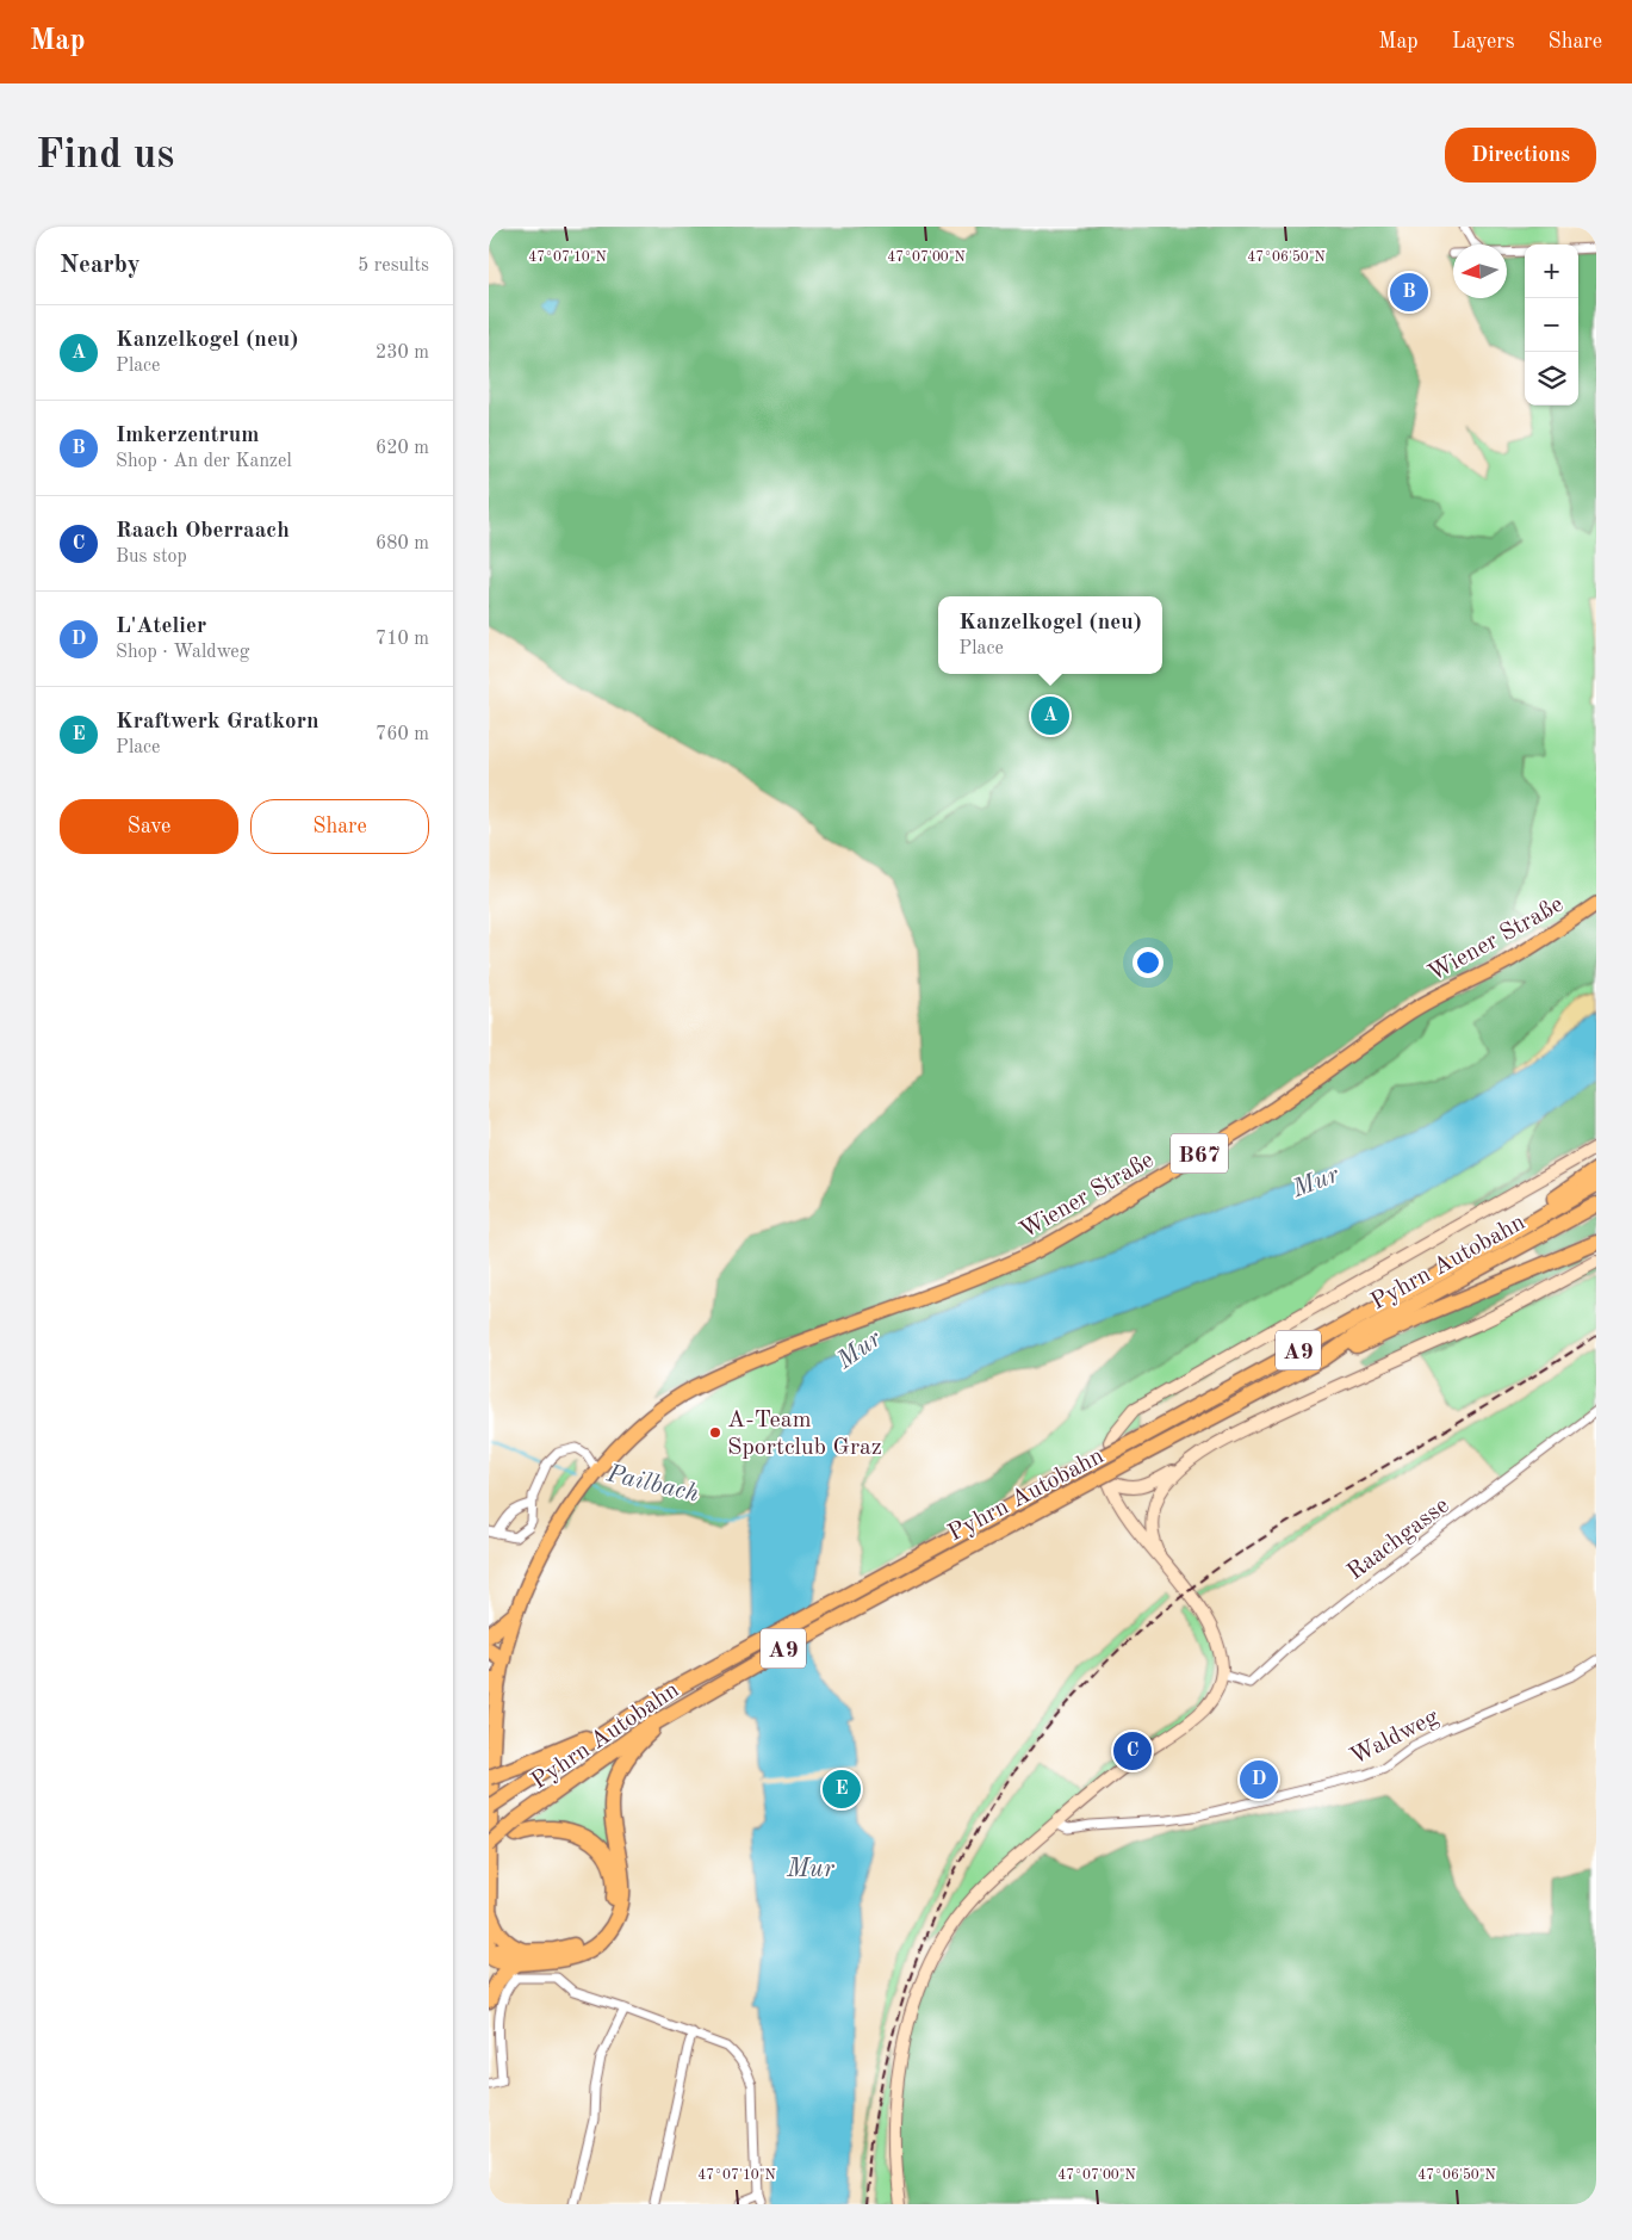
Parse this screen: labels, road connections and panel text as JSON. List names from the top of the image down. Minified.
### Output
{"streets":{"highway":["Pyhrn Autobahn","A9"],"main road":["Wiener Straße","B67"],"street":["Raachgasse","Waldweg"]},"crossings":[["Wiener Straße","B67"]],"water":["Mur","Pailbach"],"places":["A-Team Sportclub Graz"],"north":"left","page":{"header":"Map","nav":["Map","Layers","Share"],"buttons":["Directions",["Save","Share"]],"title":"Find us","heading":["Nearby","5 results"],"map_buttons":["+","−"],"pins":["B","A","C","D","E"],"list":[{"mark":"A","name":"Kanzelkogel (neu)","note":"Place","value":"230 m"},{"mark":"B","name":"Imkerzentrum","note":"Shop · An der Kanzel","value":"620 m"},{"mark":"C","name":"Raach Oberraach","note":"Bus stop","value":"680 m"},{"mark":"D","name":"L'Atelier","note":"Shop · Waldweg","value":"710 m"},{"mark":"E","name":"Kraftwerk Gratkorn","note":"Place","value":"760 m"}],"popup":["Kanzelkogel (neu)","Place"]},"coordinates":["47°07'10\"N","47°07'00\"N","47°06'50\"N"]}
